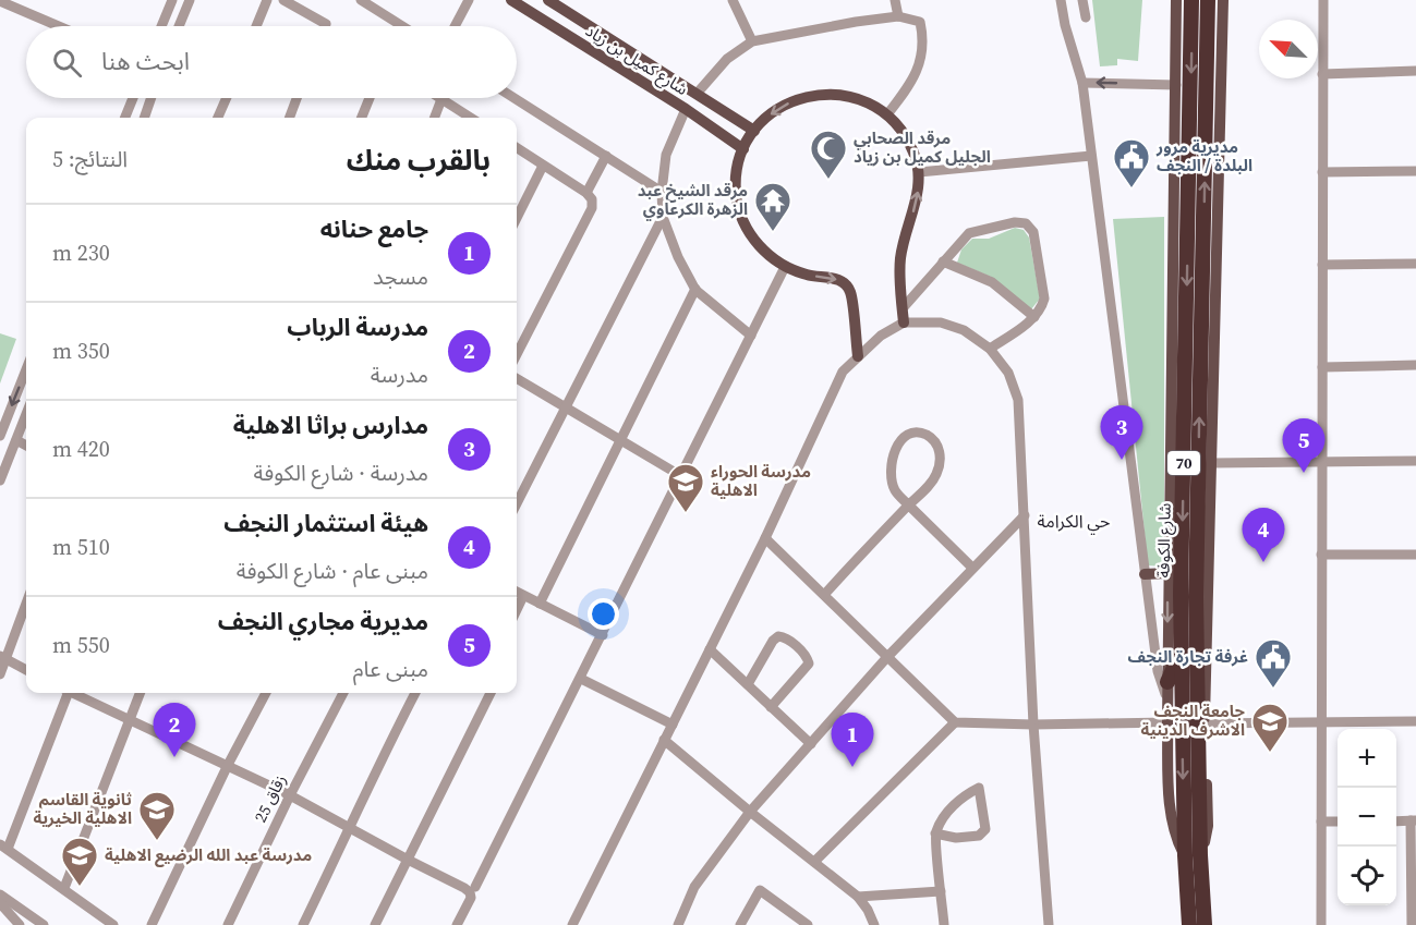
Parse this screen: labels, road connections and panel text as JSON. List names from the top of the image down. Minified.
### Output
{"streets":{"highway":["70","شارع الكوفة"],"main road":["شارع كميل بن زياد"],"street":["زقاق 25"]},"districts":["حي الكرامة"],"places":{"mosque":["مرقد الصحابي الجليل كميل بن زياد"],"public building":["مديرية مرور البلدة / النجف","غرفة تجارة النجف"],"temple":["مرقد الشيخ عبد الزهرة الكرعاوي"],"school or university":["مدرسة الحوراء الاهلية","جامعة النجف الاشرف الدينية","ثانوية القاسم الاهلية الخيرية","مدرسة عبد الله الرضيع الاهلية"]},"north":"top left","page":{"search":"ابحث هنا","heading":["بالقرب منك","النتائج: 5"],"list":[{"mark":"1","name":"جامع حنانه","note":"مسجد","value":"230 m"},{"mark":"2","name":"مدرسة الرباب","note":"مدرسة","value":"350 m"},{"mark":"3","name":"مدارس براثا الاهلية","note":"مدرسة · شارع الكوفة","value":"420 m"},{"mark":"4","name":"هيئة استثمار النجف","note":"مبنى عام · شارع الكوفة","value":"510 m"},{"mark":"5","name":"مديرية مجاري النجف","note":"مبنى عام","value":"550 m"}],"pins":["3","5","4","2","1"],"map_buttons":["+","−"]}}
